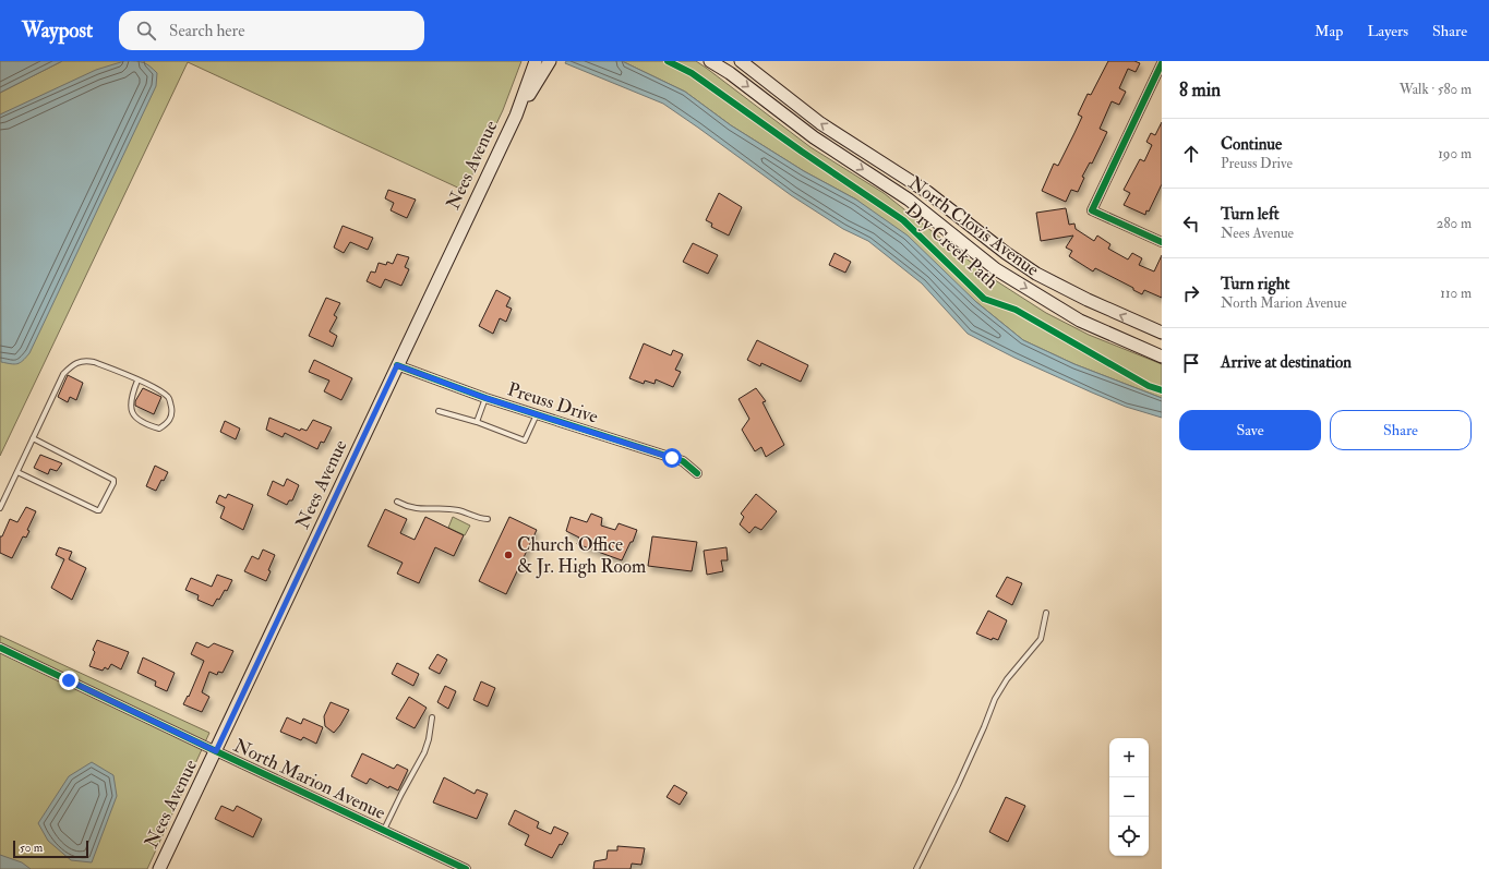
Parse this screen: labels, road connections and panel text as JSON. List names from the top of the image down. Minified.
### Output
{"streets":{"main road":["Nees Avenue","North Clovis Avenue"],"street":["Preuss Drive","North Marion Avenue"],"cycle path":["Dry Creek Path"]},"crossings":[["Nees Avenue","Preuss Drive"],["Nees Avenue","North Marion Avenue"]],"places":["Church Office & Jr. High Room"],"scale_bar":"50 m","page":{"header":"Waypost","search":"Search here","nav":["Map","Layers","Share"],"heading":["8 min","Walk · 580 m"],"list":[["Continue","Preuss Drive","190 m"],["Turn left","Nees Avenue","280 m"],["Turn right","North Marion Avenue","110 m"],"Arrive at destination"],"buttons":["Save","Share"],"map_buttons":["+","−"],"scale":"50 m"}}
